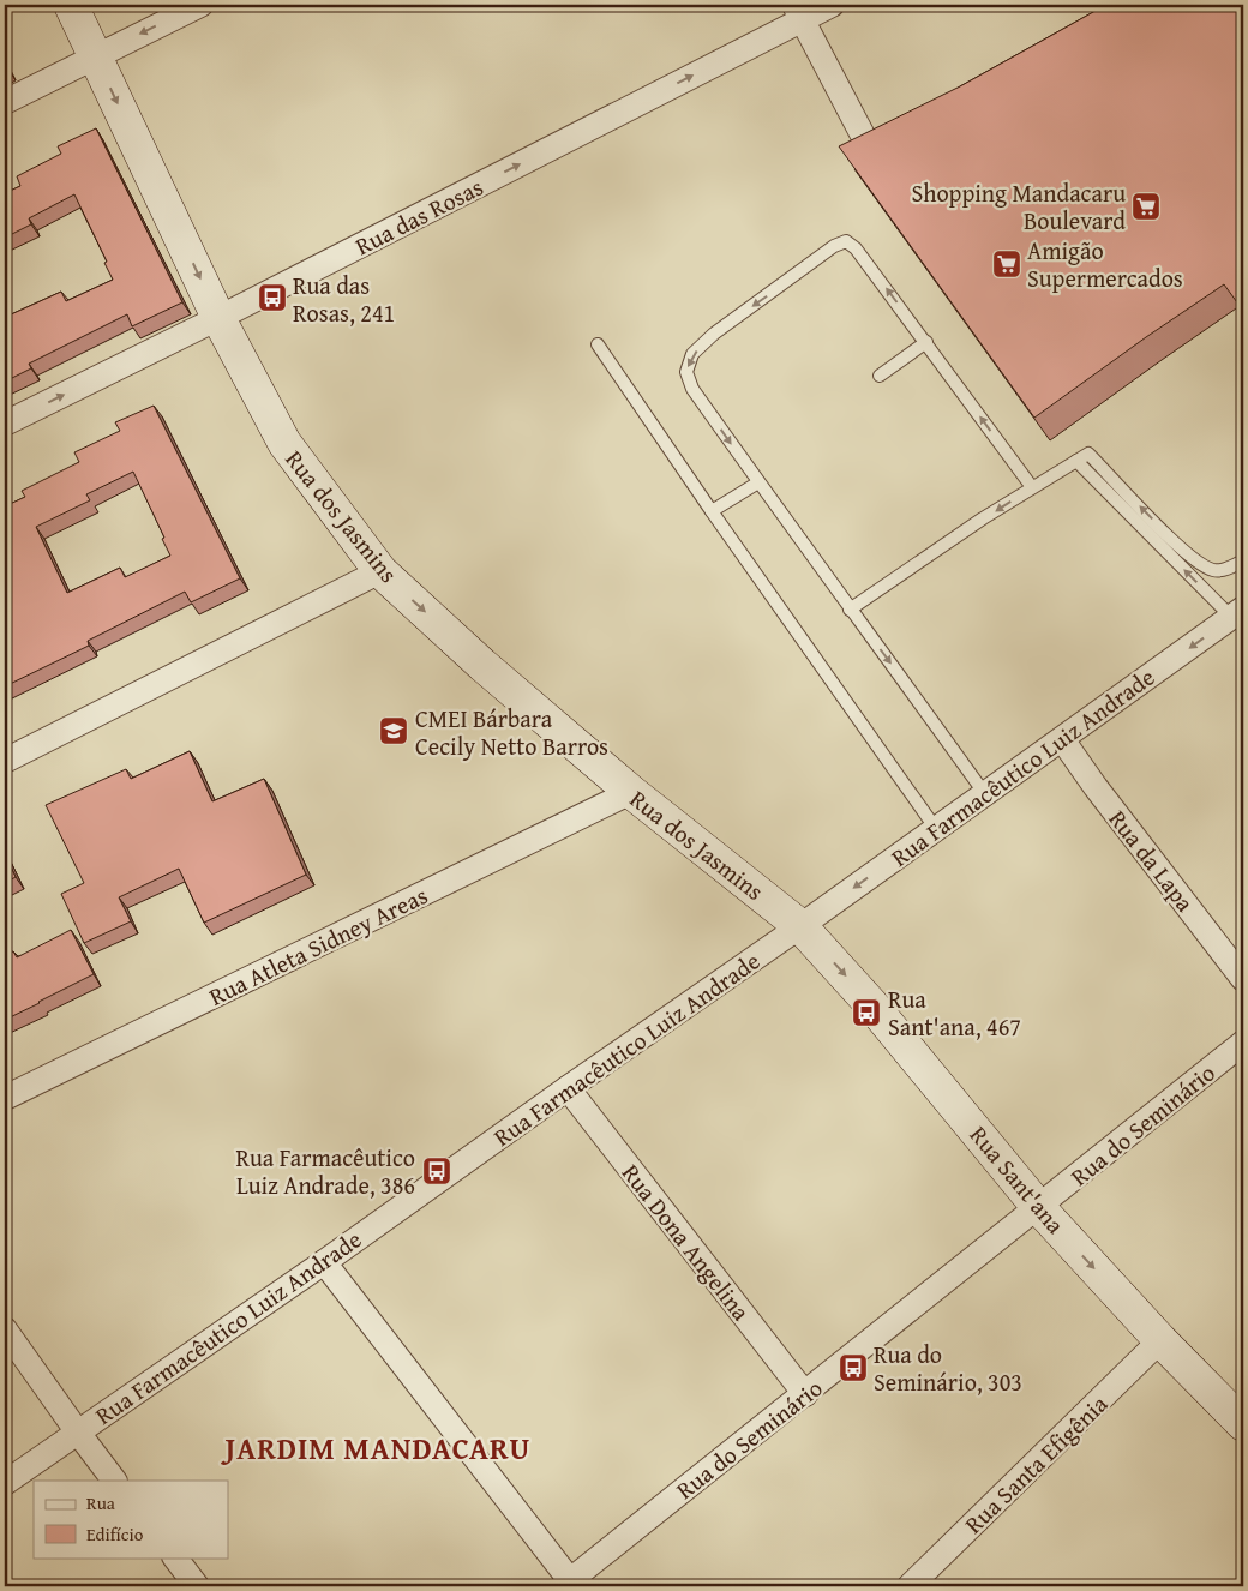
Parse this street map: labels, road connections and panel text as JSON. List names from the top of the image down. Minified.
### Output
{"streets":{"street":["Rua das Rosas","Rua dos Jasmins","Rua Farmacêutico Luiz Andrade","Rua da Lapa","Rua Atleta Sidney Areas","Rua do Seminário","Rua Sant'ana","Rua Dona Angelina","Rua Santa Efigênia"]},"crossings":[["Rua das Rosas","Rua dos Jasmins"],["Rua dos Jasmins","Rua Farmacêutico Luiz Andrade"],["Rua dos Jasmins","Rua Atleta Sidney Areas"],["Rua dos Jasmins","Rua Sant'ana"],["Rua Farmacêutico Luiz Andrade","Rua da Lapa"],["Rua Farmacêutico Luiz Andrade","Rua Sant'ana"],["Rua Farmacêutico Luiz Andrade","Rua Dona Angelina"],["Rua do Seminário","Rua Sant'ana"],["Rua do Seminário","Rua Dona Angelina"],["Rua Sant'ana","Rua Santa Efigênia"]],"one_way":["Rua das Rosas","Rua dos Jasmins","Rua Sant'ana"],"districts":["JARDIM MANDACARU"],"places":{"supermarket":["Shopping Mandacaru Boulevard","Amigão Supermercados"],"bus stop":["Rua das Rosas, 241","Rua Sant'ana, 467","Rua Farmacêutico Luiz Andrade, 386","Rua do Seminário, 303"],"school or university":["CMEI Bárbara Cecily Netto Barros"]},"legend":["Rua","Edifício"]}
